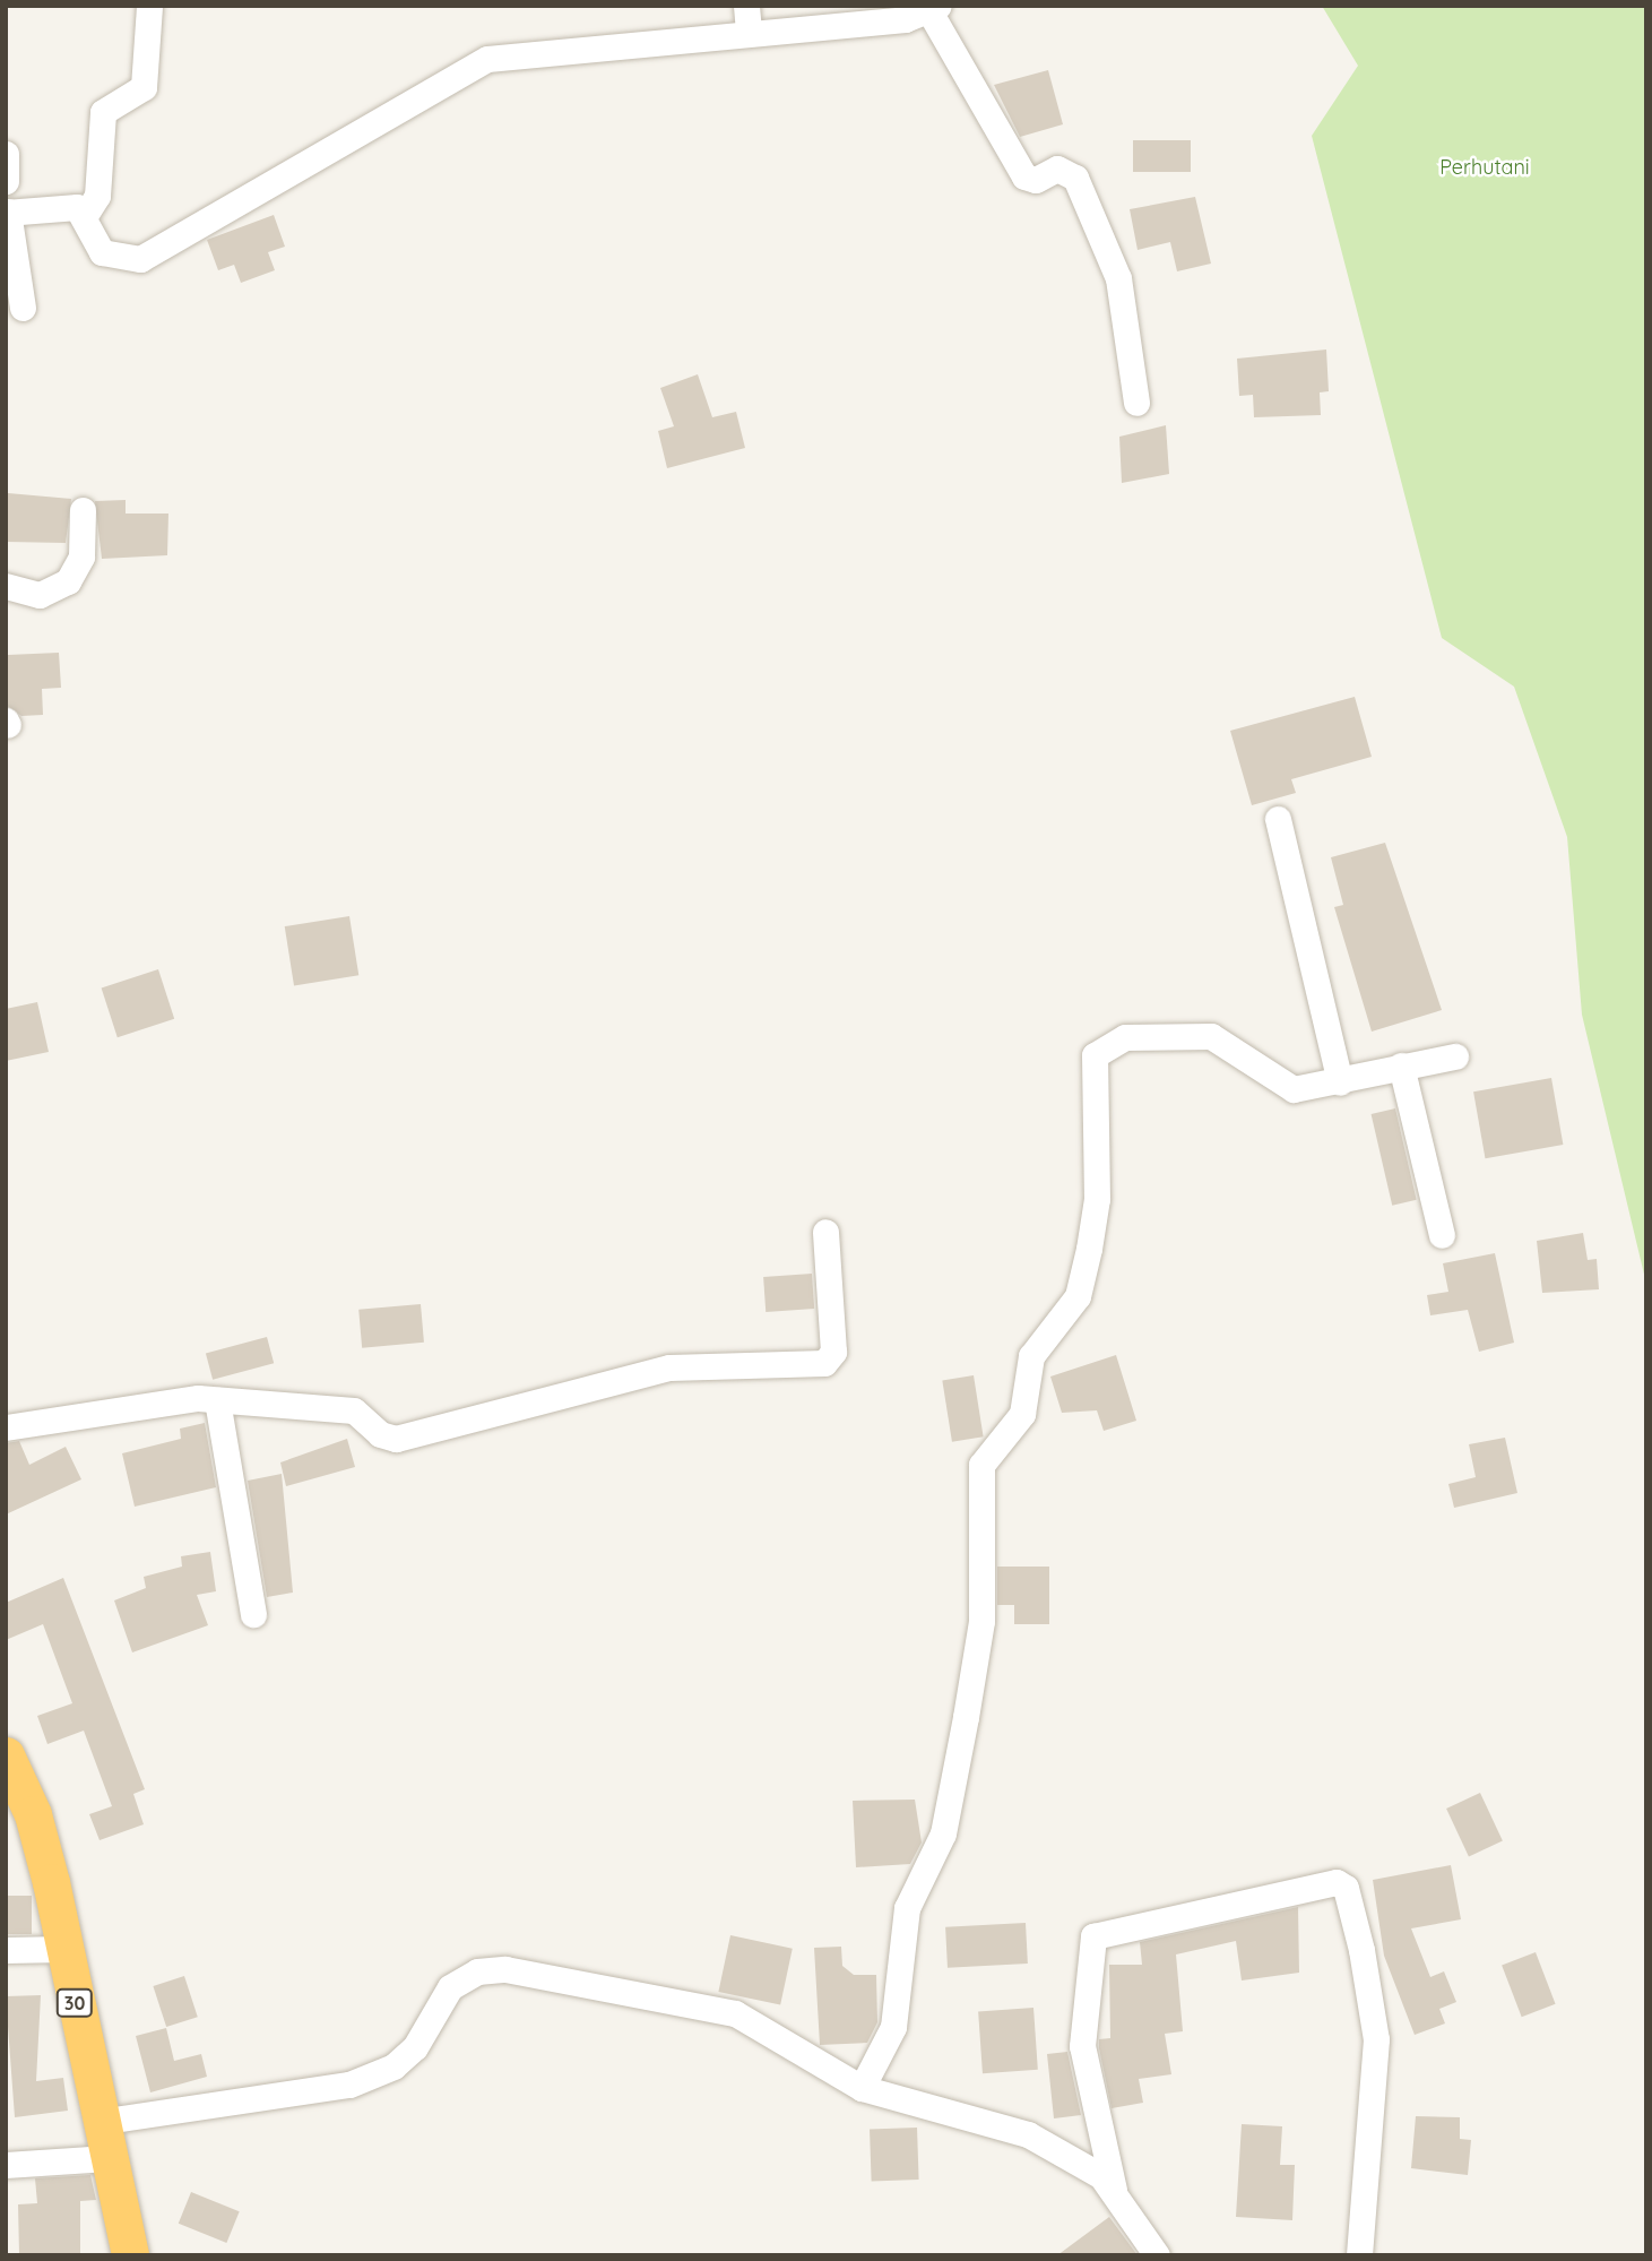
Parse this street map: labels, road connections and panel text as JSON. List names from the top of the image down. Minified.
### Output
{"streets":{"highway":["30"]},"parks":["Perhutani"]}
